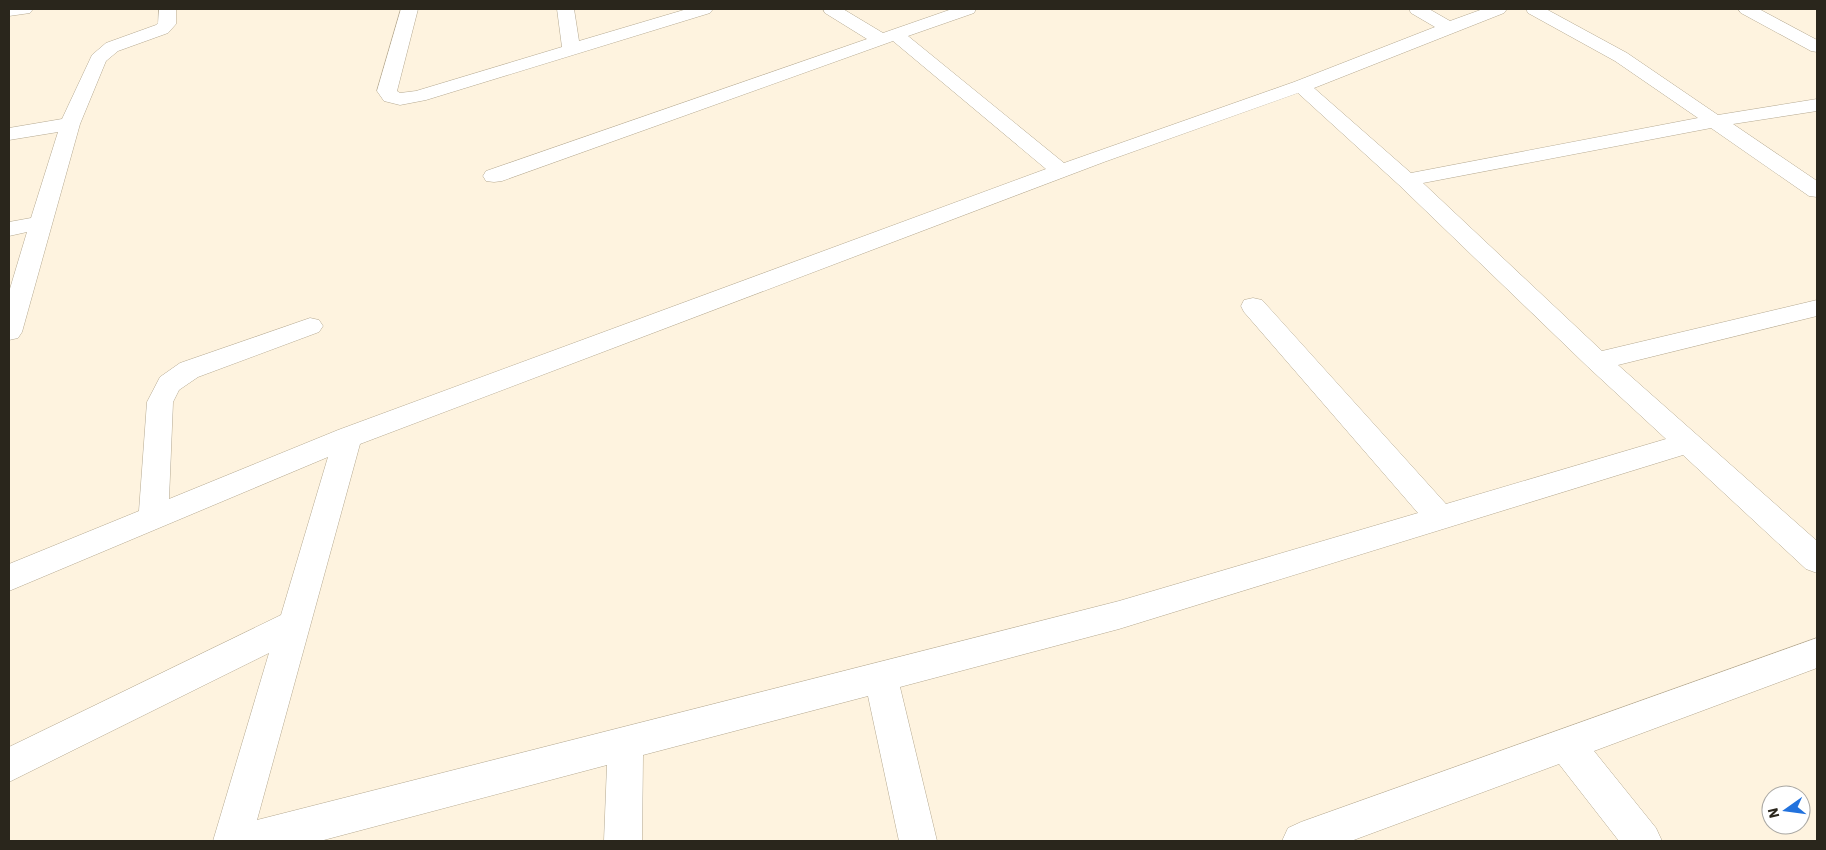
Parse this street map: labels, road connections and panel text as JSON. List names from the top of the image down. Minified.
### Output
{"north":"left"}
